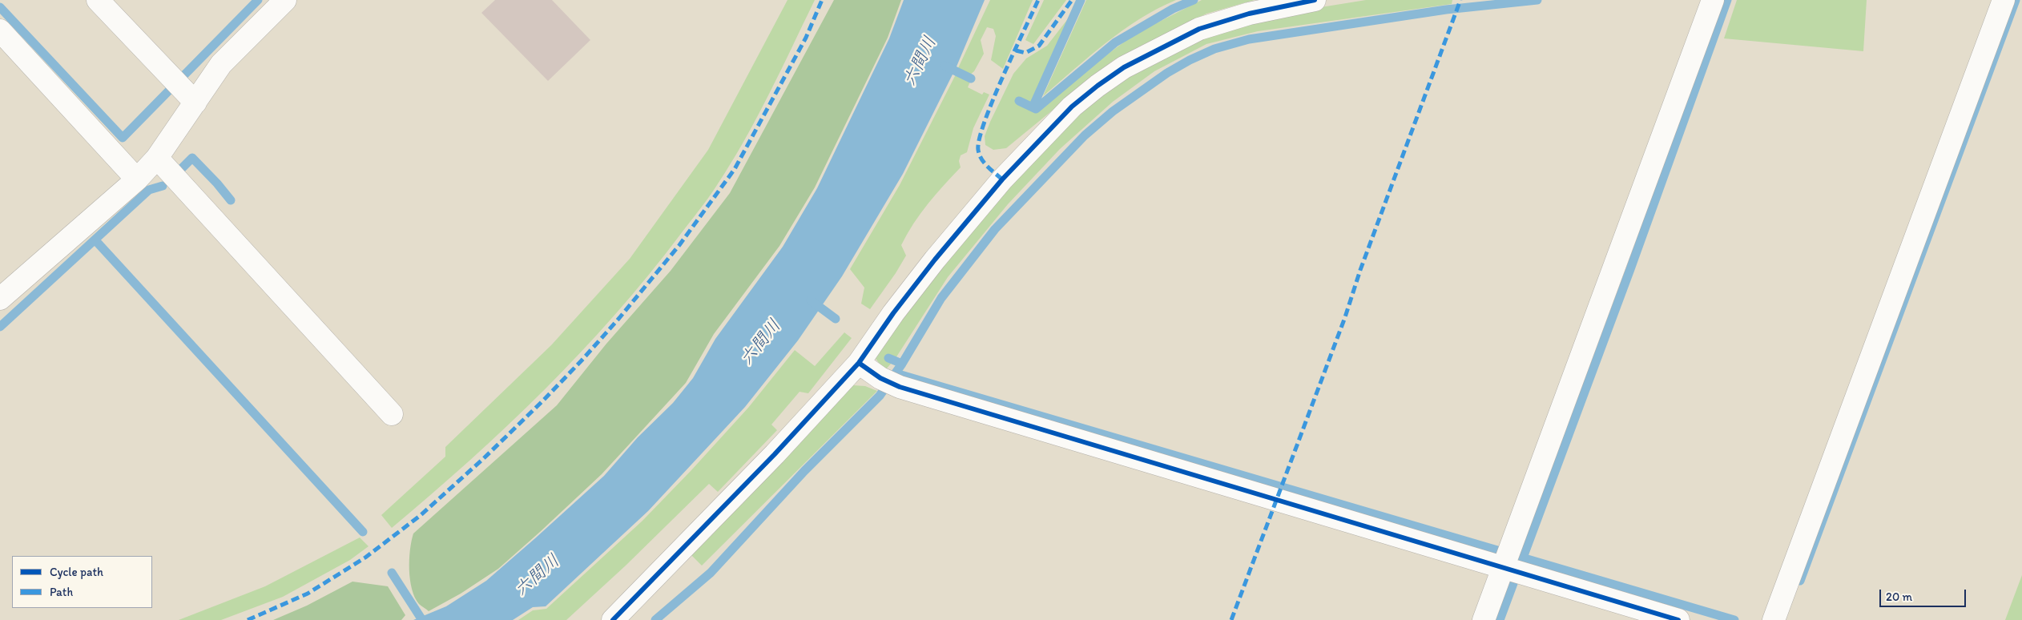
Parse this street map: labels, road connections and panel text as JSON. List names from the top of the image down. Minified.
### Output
{"water":["六間川"],"legend":["Cycle path","Path"],"scale_bar":"20 m"}
